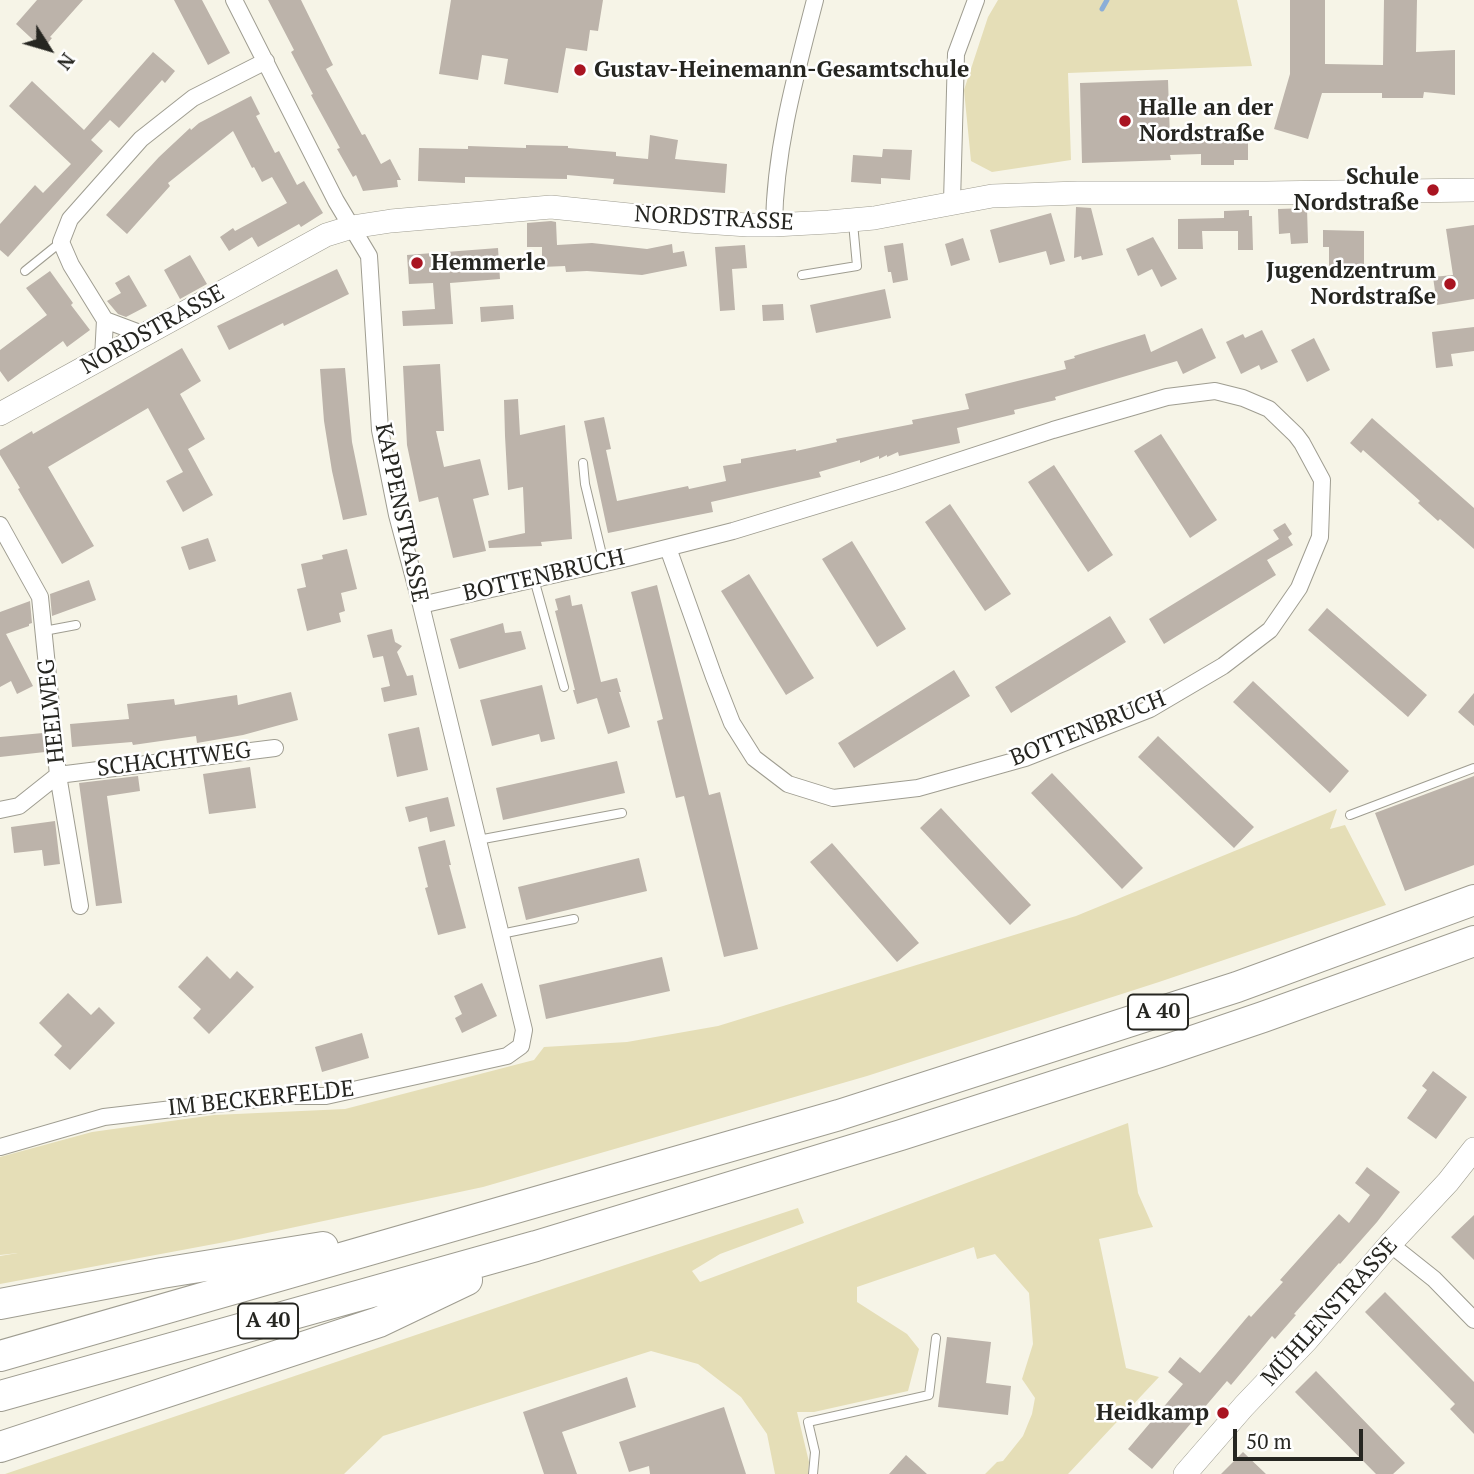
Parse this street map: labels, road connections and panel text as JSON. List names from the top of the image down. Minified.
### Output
{"streets":{"highway":["A 40"],"street":["NORDSTRASSE","KAPPENSTRASSE","BOTTENBRUCH","HEELWEG","SCHACHTWEG","IM BECKERFELDE","MÜHLENSTRASSE"]},"crossings":[["NORDSTRASSE","KAPPENSTRASSE"],["KAPPENSTRASSE","BOTTENBRUCH"],["KAPPENSTRASSE","IM BECKERFELDE"],["HEELWEG","SCHACHTWEG"]],"places":["Gustav-Heinemann-Gesamtschule","Halle an der Nordstraße","Schule Nordstraße","Hemmerle","Jugendzentrum Nordstraße","Heidkamp"],"scale_bar":"50 m","north":"bottom right"}
